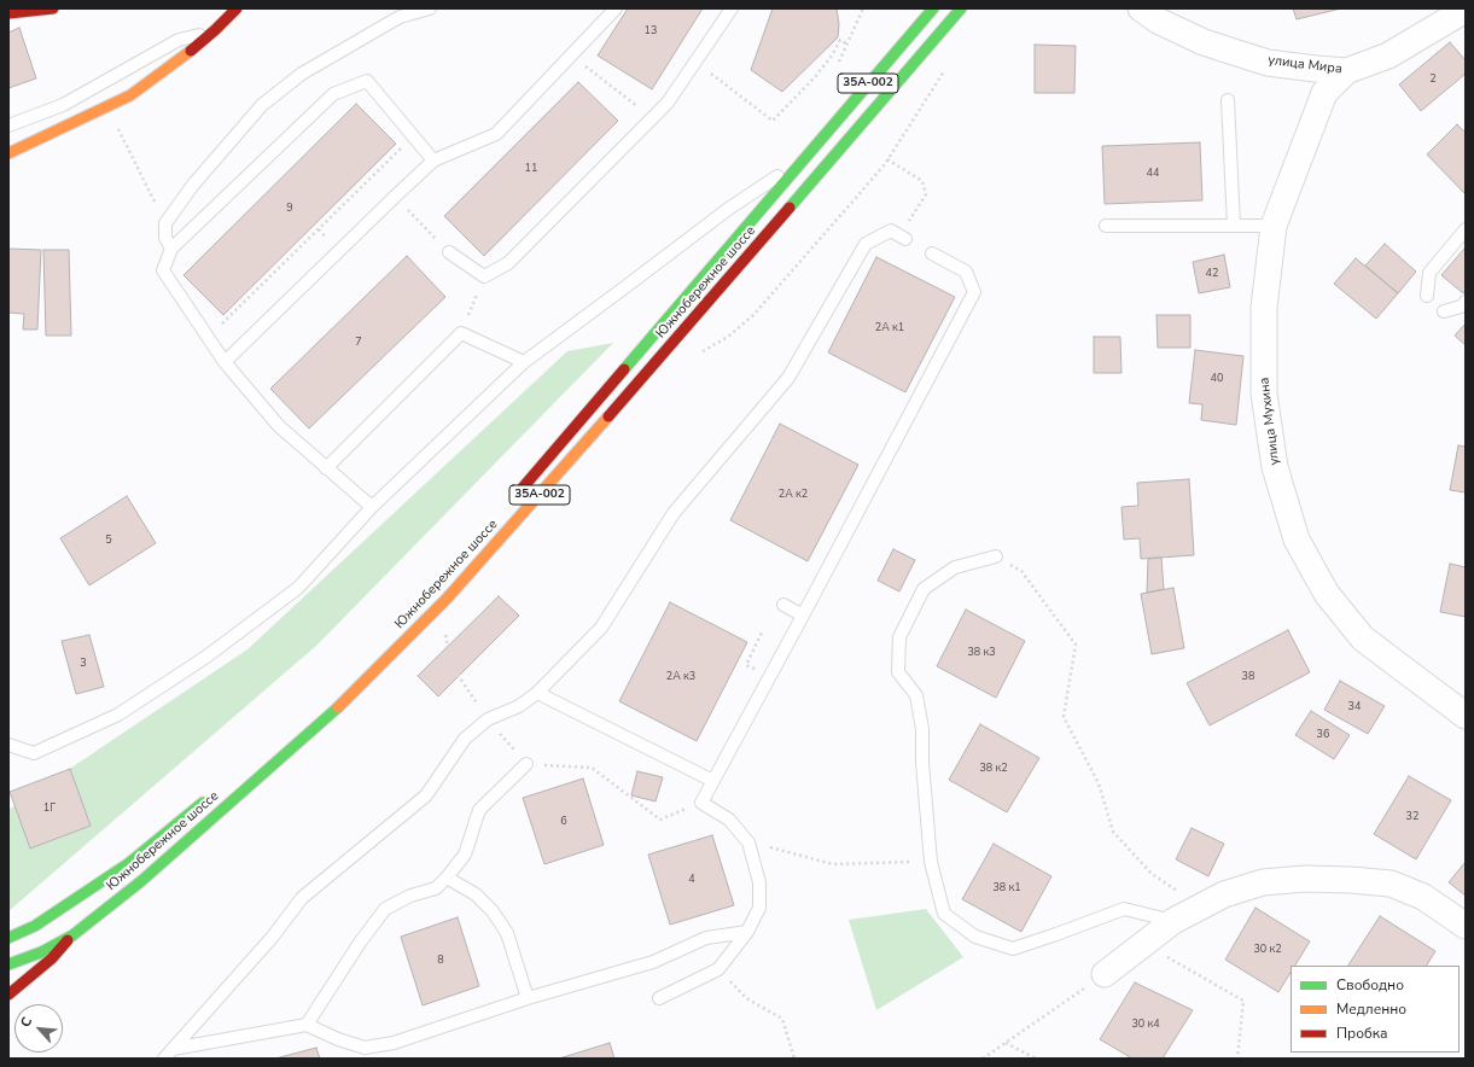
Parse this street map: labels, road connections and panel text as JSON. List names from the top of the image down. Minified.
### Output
{"streets":{"main road":["35А-002","Южнобережное шоссе"],"street":["улица Мира","улица Мухина"]},"crossings":[["улица Мира","улица Мухина"]],"house_numbers":["13","2","11","44","9","42","2А к1","7","40","2А к2","5","38 к3","3","2А к3","38","34","36","38 к2","1Г","32","6","4","38 к1","30 к2","8","30 к4"],"legend":["Свободно","Медленно","Пробка"],"north":"top left"}
